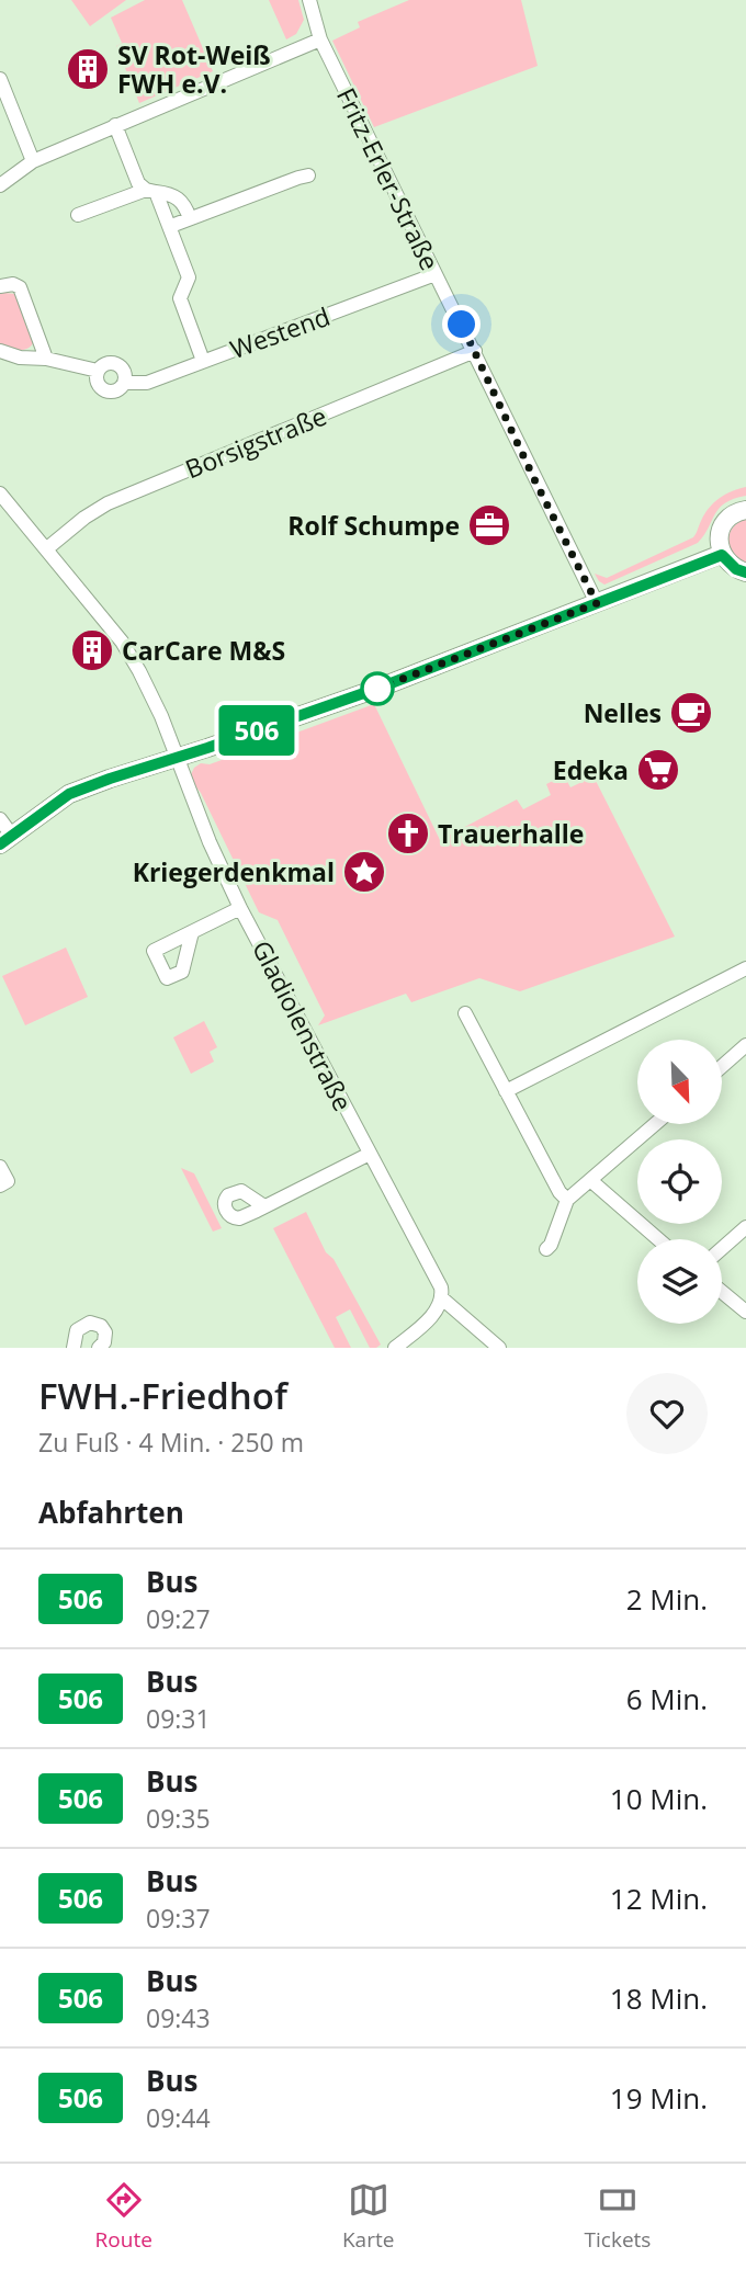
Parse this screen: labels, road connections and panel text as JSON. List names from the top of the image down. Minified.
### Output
{"streets":{"street":["Fritz-Erler-Straße","Westend","Borsigstraße","Gladiolenstraße"]},"crossings":[["Fritz-Erler-Straße","Westend"],["Fritz-Erler-Straße","Borsigstraße"],["Borsigstraße","Gladiolenstraße"]],"places":{"building":["SV Rot-Weiß FWH e.V.","CarCare M&S"],"office":["Rolf Schumpe"],"cafe":["Nelles"],"supermarket":["Edeka"],"church":["Trauerhalle"],"place":["Kriegerdenkmal"]},"lines":["bus line 506"],"north":"bottom right","page":{"on_map":"506","heading":[["FWH.-Friedhof","Zu Fuß · 4 Min. · 250 m"],"Abfahrten"],"list":[{"mark":"506","name":"Bus","note":"09:27","value":"2 Min."},{"mark":"506","name":"Bus","note":"09:31","value":"6 Min."},{"mark":"506","name":"Bus","note":"09:35","value":"10 Min."},{"mark":"506","name":"Bus","note":"09:37","value":"12 Min."},{"mark":"506","name":"Bus","note":"09:43","value":"18 Min."},{"mark":"506","name":"Bus","note":"09:44","value":"19 Min."}],"tabs":["Route","Karte","Tickets"]}}
